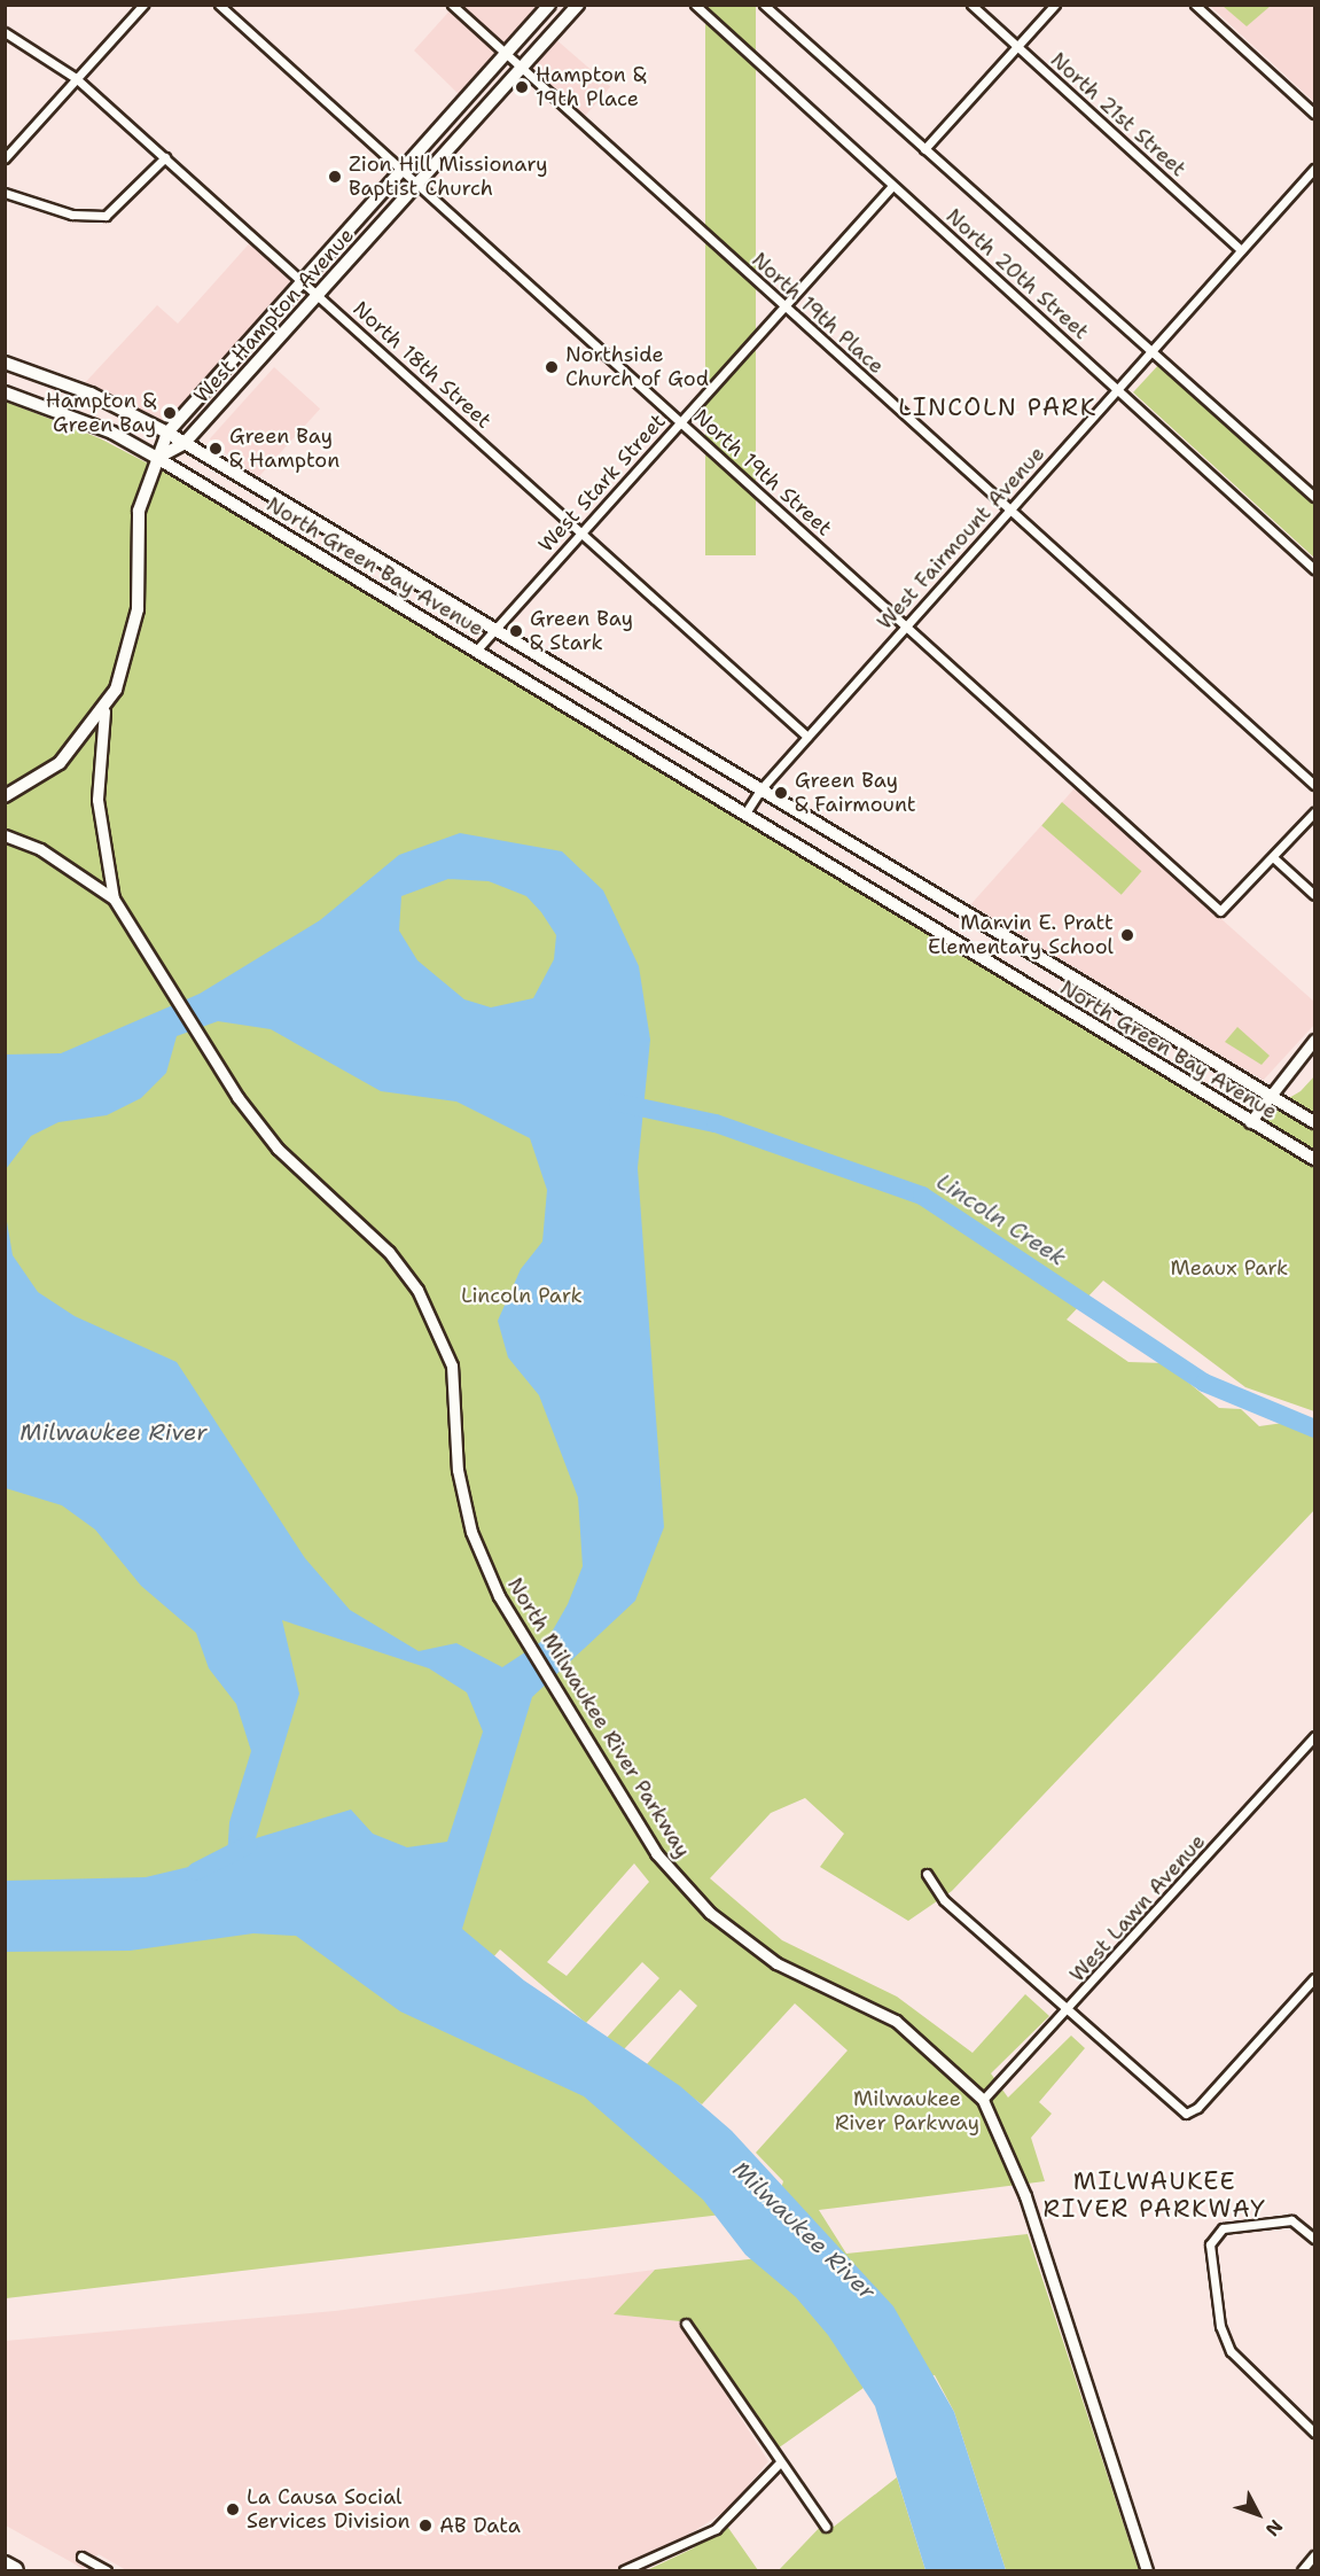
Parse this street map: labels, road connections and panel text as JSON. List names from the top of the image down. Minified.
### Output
{"streets":{"main road":["West Hampton Avenue","North Green Bay Avenue"],"street":["North 21st Street","North 20th Street","North 19th Place","North 18th Street","North 19th Street","West Stark Street","West Fairmount Avenue","North Milwaukee River Parkway","West Lawn Avenue"]},"crossings":[["North 21st Street","West Fairmount Avenue"],["North 20th Street","West Stark Street"],["North 20th Street","West Fairmount Avenue"],["North 19th Place","West Hampton Avenue"],["North 19th Place","West Stark Street"],["North 19th Place","West Fairmount Avenue"],["West Hampton Avenue","North 18th Street"],["West Hampton Avenue","North 19th Street"],["West Hampton Avenue","North Green Bay Avenue"],["West Hampton Avenue","North Milwaukee River Parkway"],["North 18th Street","West Stark Street"],["North 18th Street","West Fairmount Avenue"],["North 19th Street","West Stark Street"],["North 19th Street","West Fairmount Avenue"],["West Stark Street","North Green Bay Avenue"],["West Fairmount Avenue","North Green Bay Avenue"],["North Milwaukee River Parkway","West Lawn Avenue"]],"districts":["LINCOLN PARK","MILWAUKEE RIVER PARKWAY"],"water":["Lincoln Creek","Milwaukee River"],"parks":["Meaux Park","Lincoln Park","Milwaukee River Parkway"],"places":["Hampton & 19th Place","Zion Hill Missionary Baptist Church","Northside Church of God","Hampton & Green Bay","Green Bay & Hampton","Green Bay & Stark","Green Bay & Fairmount","Marvin E. Pratt Elementary School","La Causa Social Services Division","AB Data"],"north":"bottom right"}
